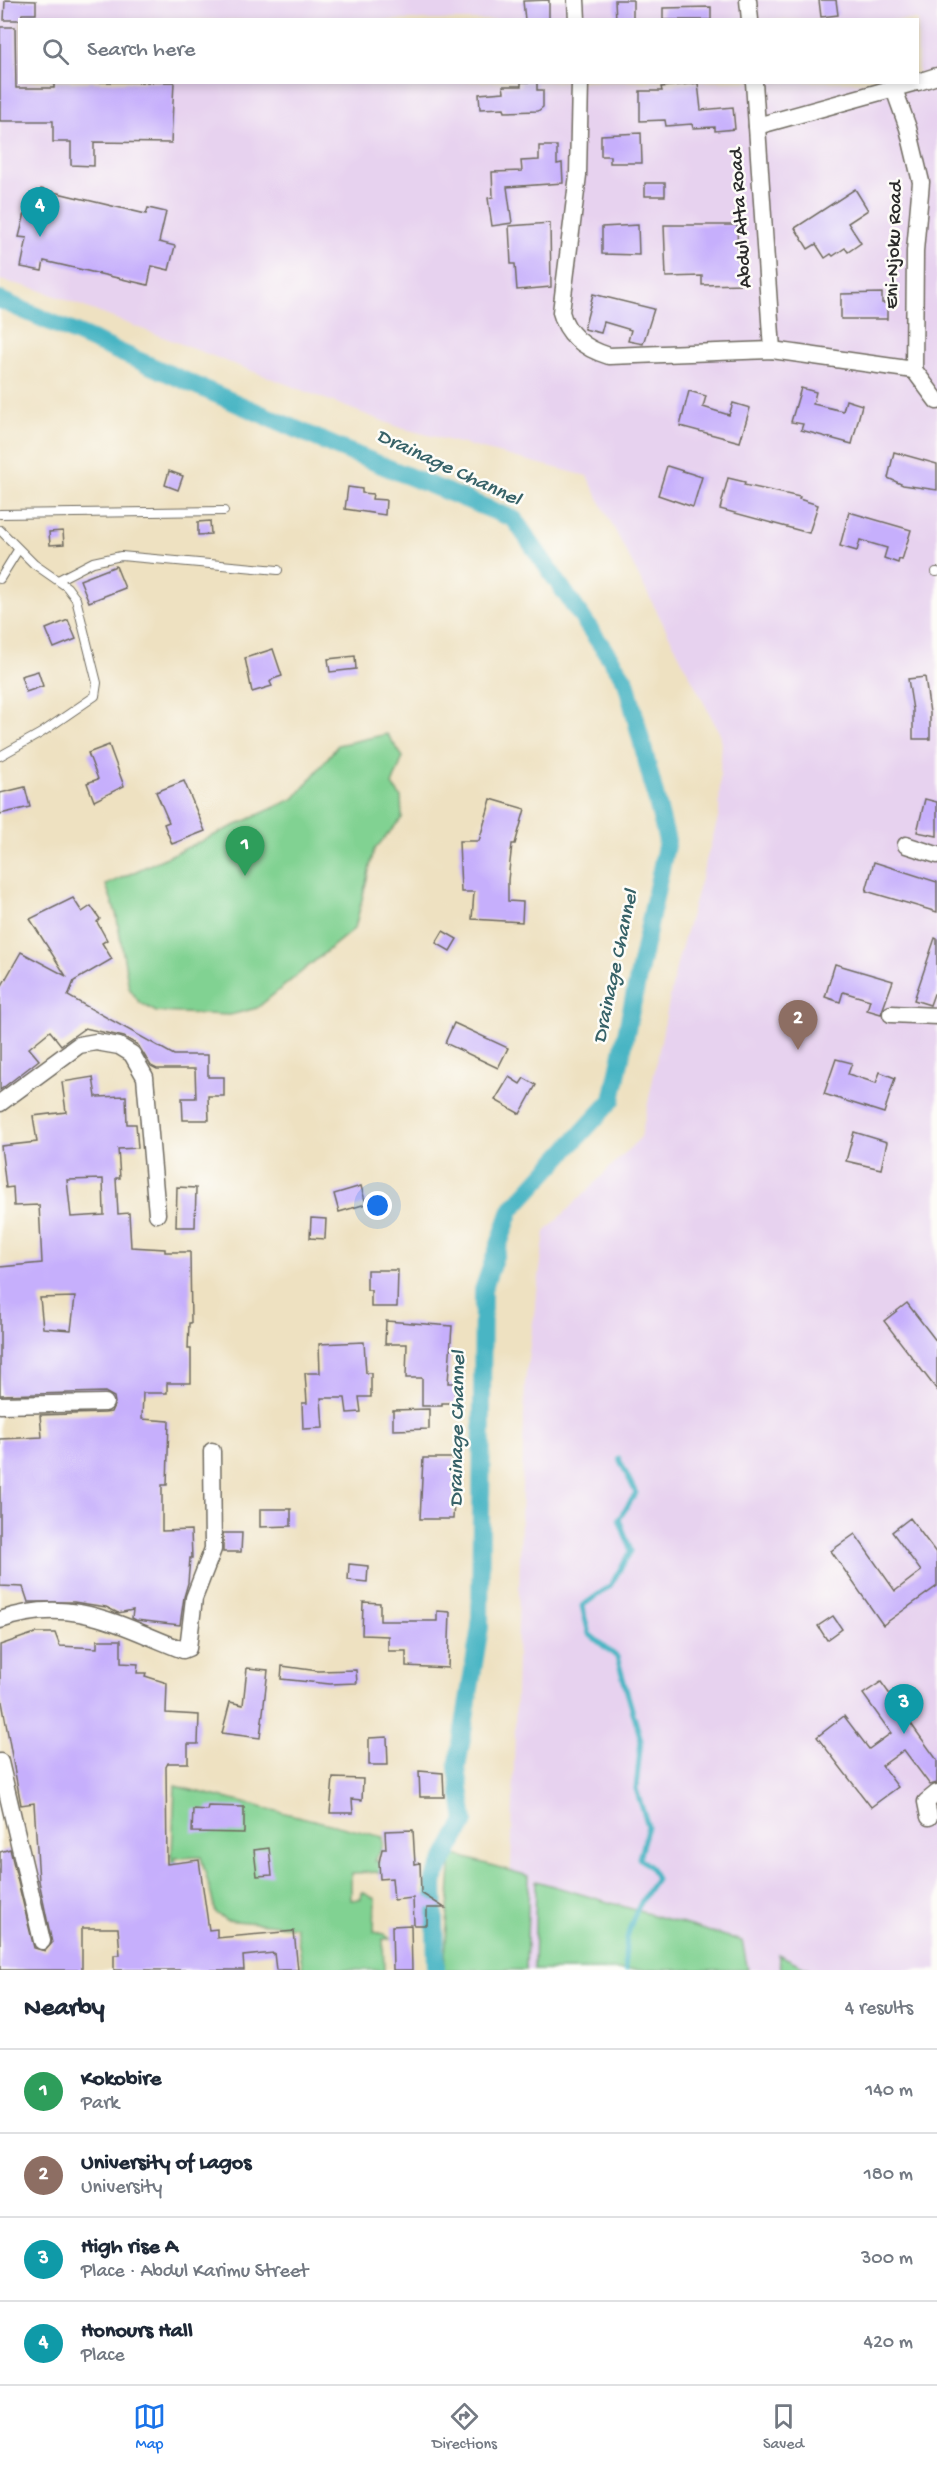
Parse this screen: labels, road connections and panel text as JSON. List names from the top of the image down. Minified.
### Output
{"streets":{"street":["Abdul Atta Road","Eni-Njoku Road"]},"water":["Drainage Channel"],"page":{"search":"Search here","pins":["4","1","2","3"],"heading":["Nearby","4 results"],"list":[{"mark":"1","name":"Kokobire","note":"Park","value":"140 m"},{"mark":"2","name":"University of Lagos","note":"University","value":"180 m"},{"mark":"3","name":"High rise A","note":"Place · Abdul Karimu Street","value":"300 m"},{"mark":"4","name":"Honours Hall","note":"Place","value":"420 m"}],"nav":["Map","Directions","Saved"]}}
